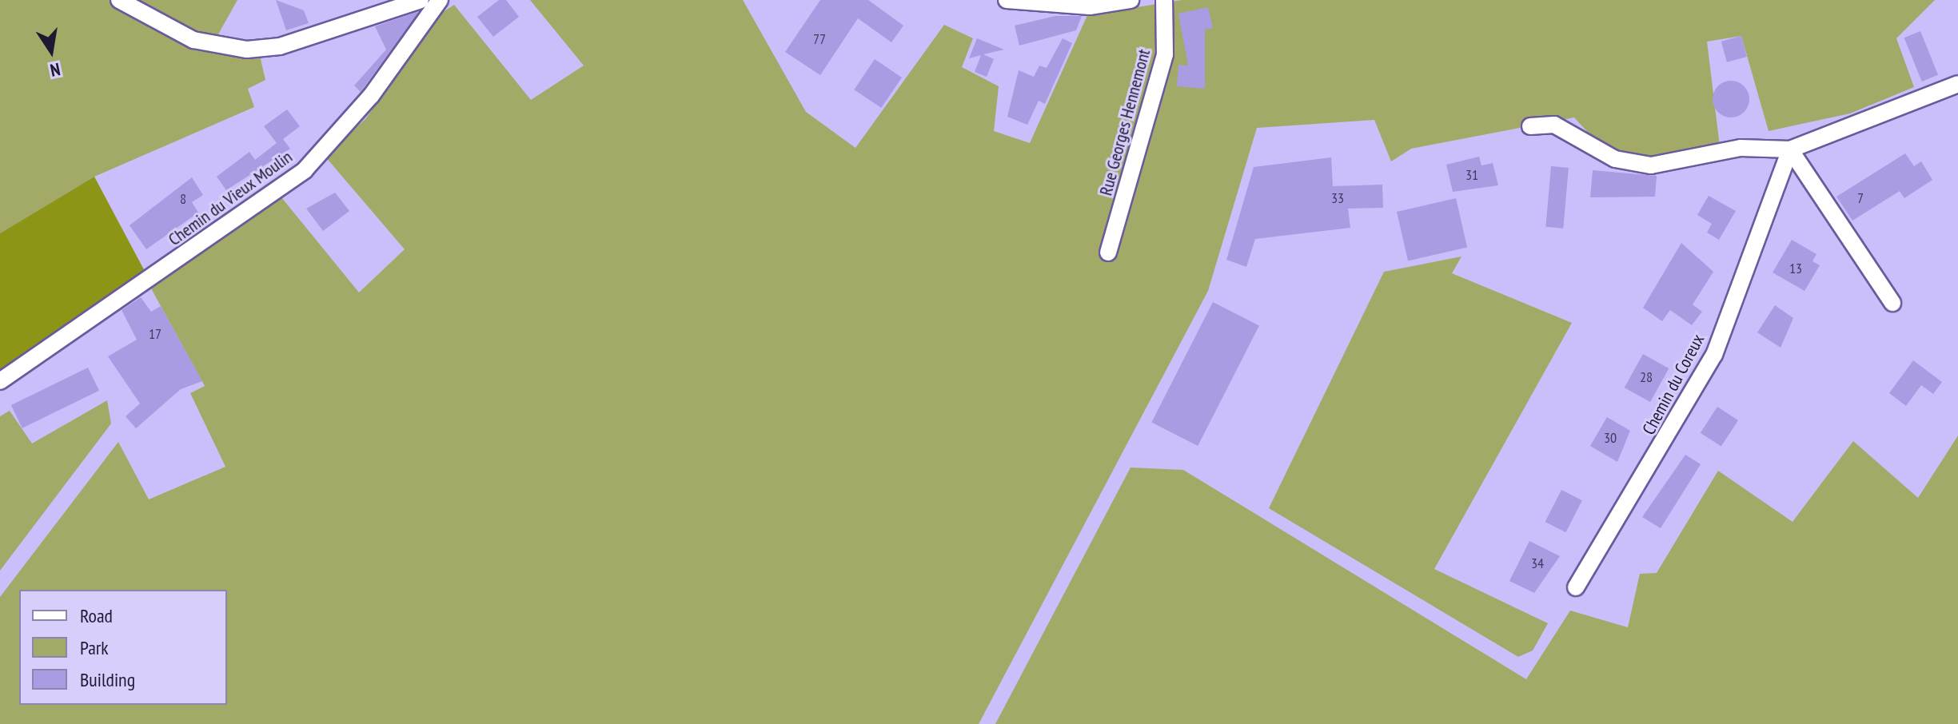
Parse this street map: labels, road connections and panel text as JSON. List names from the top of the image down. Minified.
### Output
{"streets":{"street":["Rue Georges Hennemont","Chemin du Vieux Moulin","Chemin du Coreux"]},"house_numbers":["77","31","33","7","8","13","17","28","30","34"],"legend":["Road","Park","Building"],"north":"bottom"}
